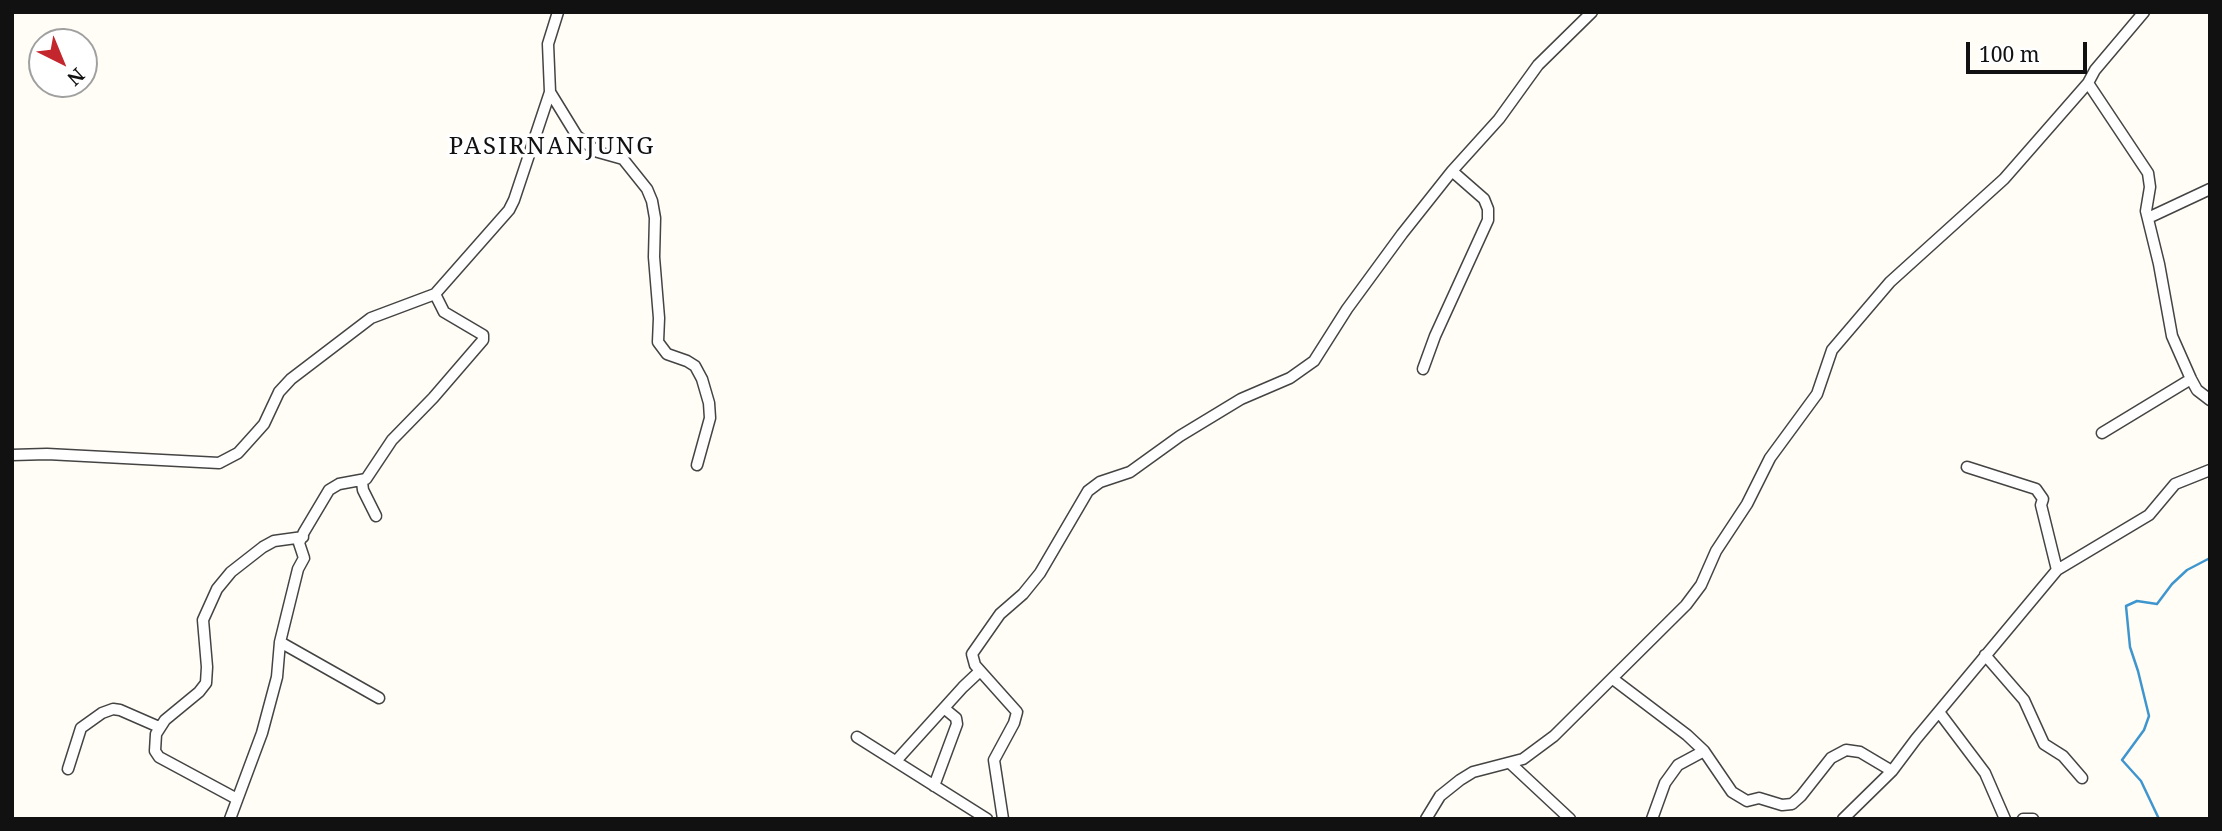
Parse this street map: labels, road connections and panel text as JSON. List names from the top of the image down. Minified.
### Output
{"districts":["PASIRNANJUNG"],"scale_bar":"100 m","north":"bottom right"}
